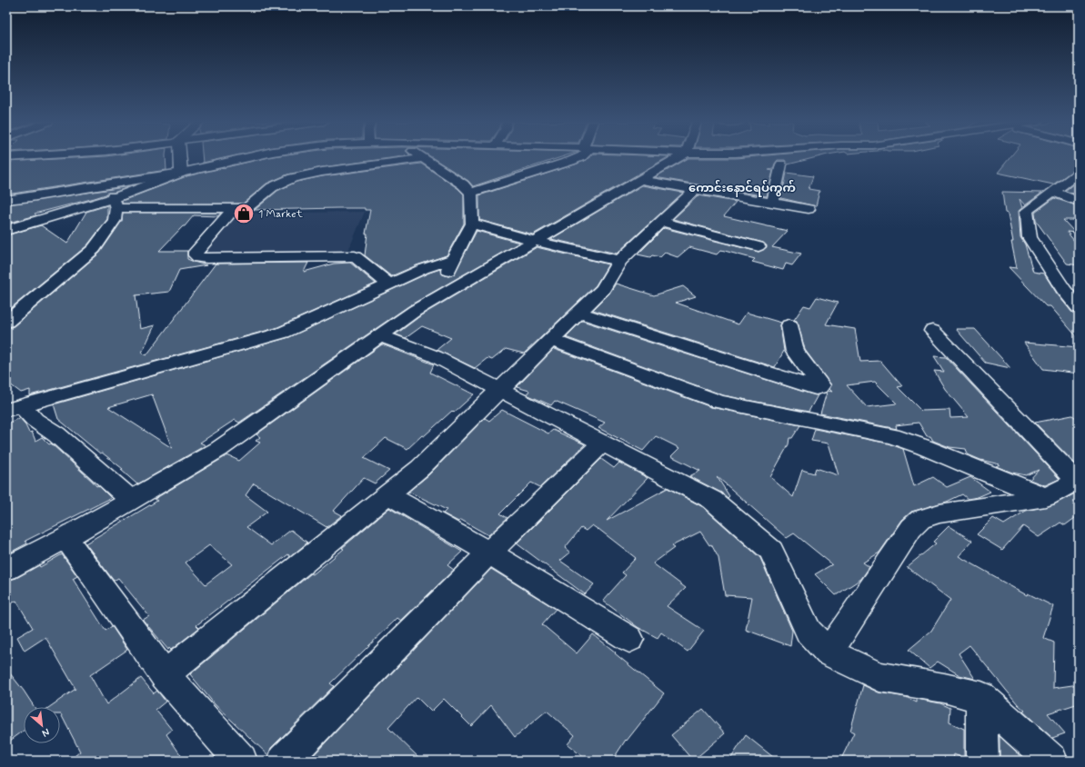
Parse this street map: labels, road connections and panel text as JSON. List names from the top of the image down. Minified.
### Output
{"districts":["ကောင်းနောင်ရပ်ကွက်"],"places":{"shop":["1 Market"]},"north":"bottom right"}
